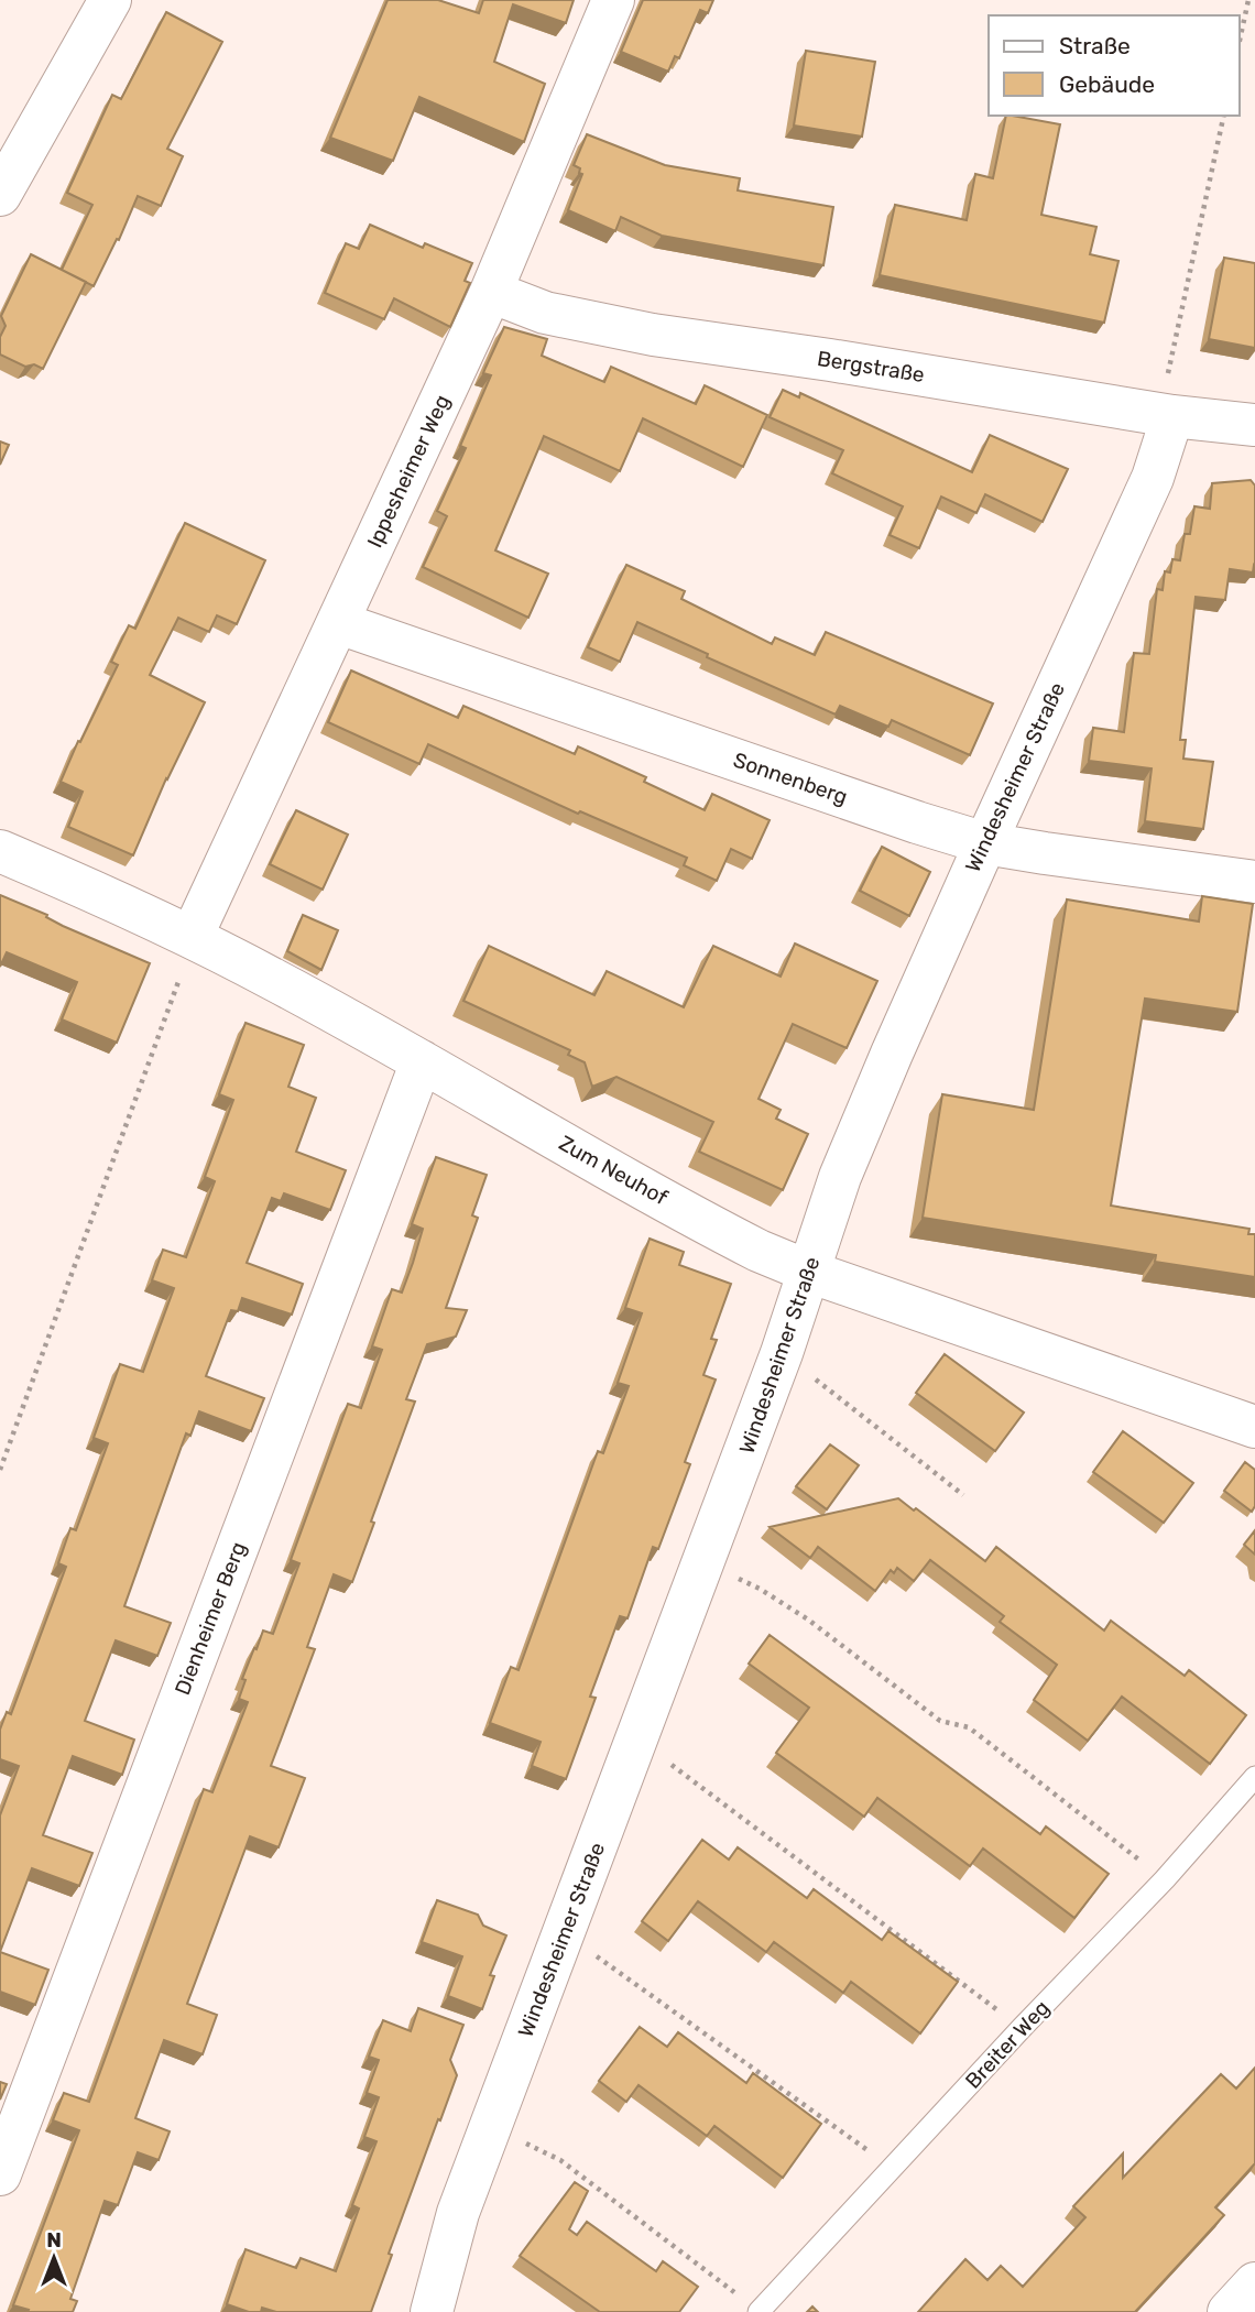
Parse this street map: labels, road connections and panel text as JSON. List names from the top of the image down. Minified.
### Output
{"streets":{"street":["Bergstraße","Ippesheimer Weg","Windesheimer Straße","Sonnenberg","Zum Neuhof","Dienheimer Berg"],"lane":["Breiter Weg"]},"crossings":[["Bergstraße","Ippesheimer Weg"],["Bergstraße","Windesheimer Straße"],["Ippesheimer Weg","Sonnenberg"],["Ippesheimer Weg","Zum Neuhof"],["Windesheimer Straße","Sonnenberg"],["Windesheimer Straße","Zum Neuhof"],["Zum Neuhof","Dienheimer Berg"]],"legend":["Straße","Gebäude"],"north":"top"}
